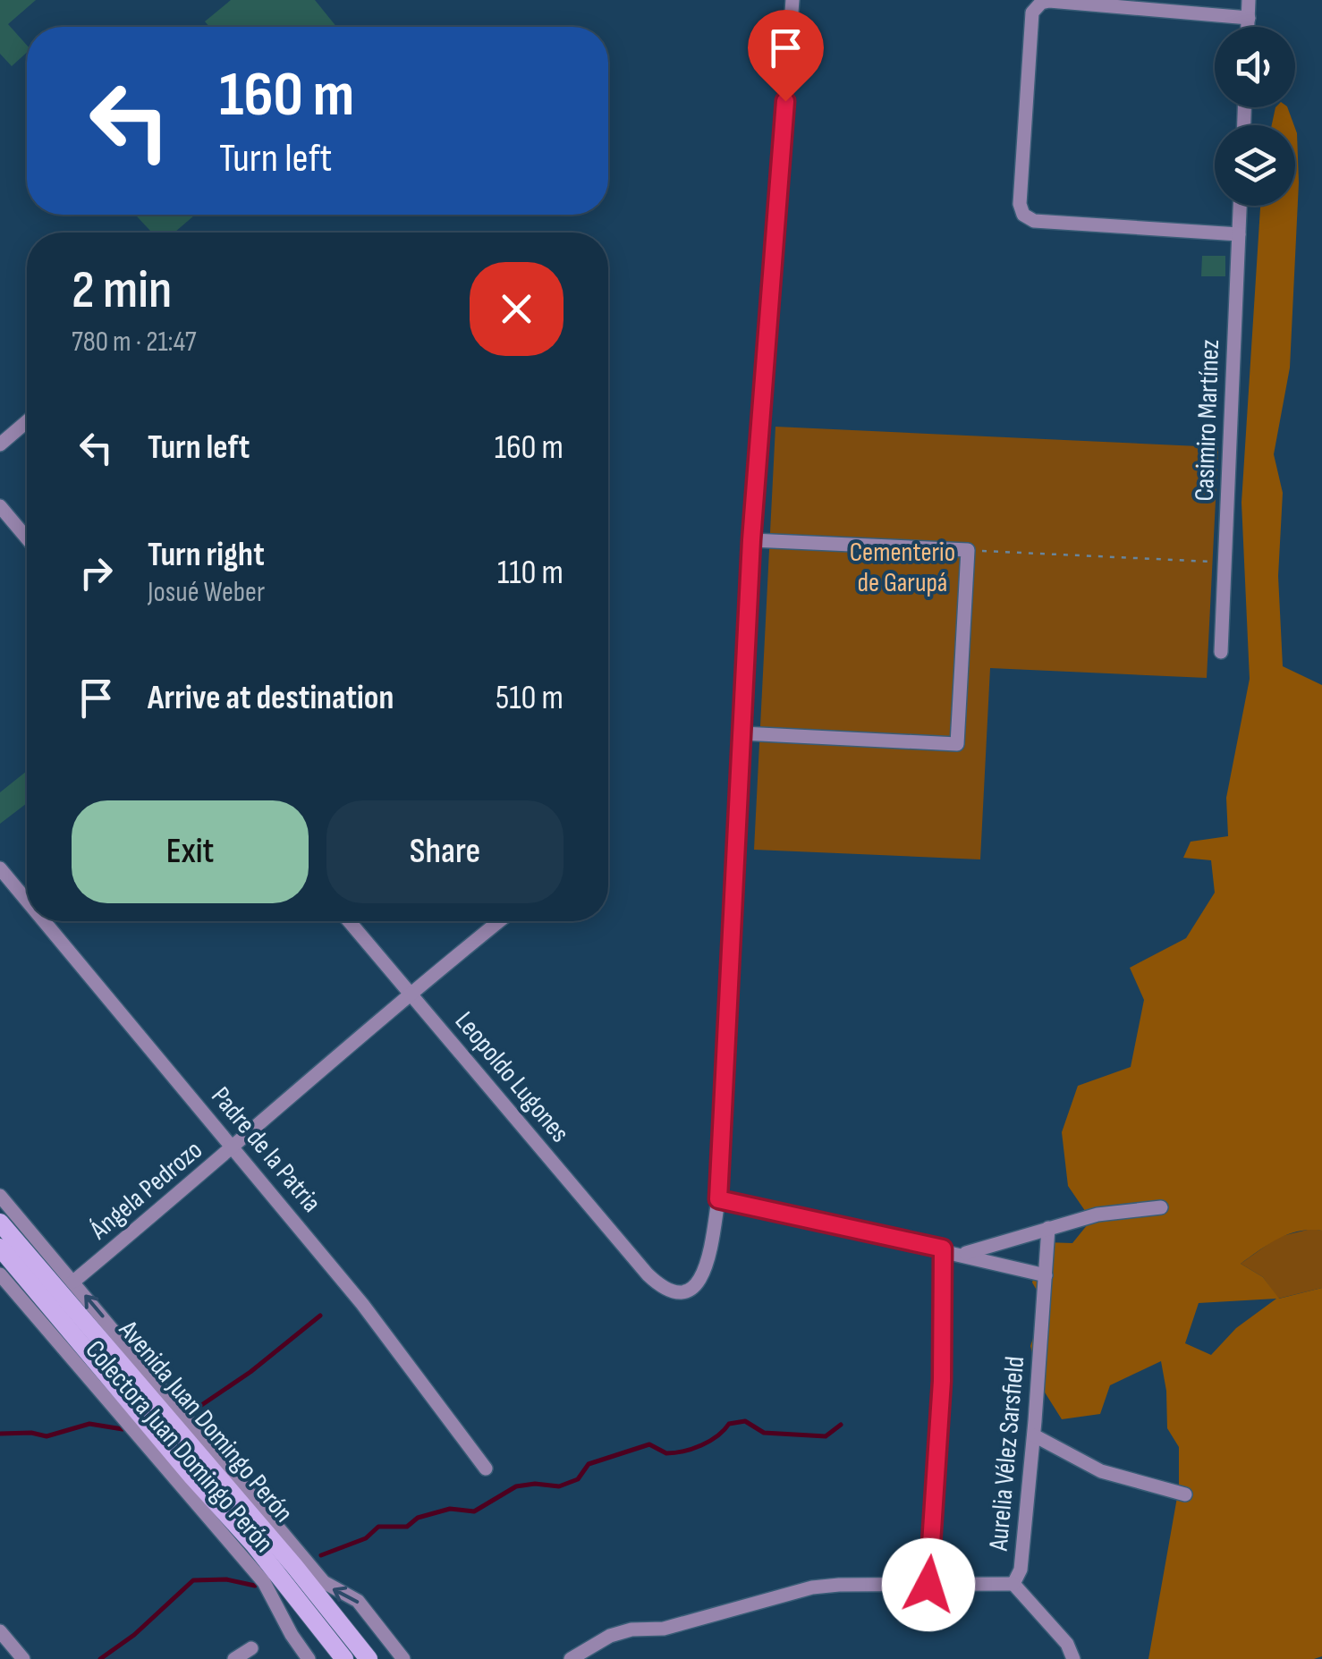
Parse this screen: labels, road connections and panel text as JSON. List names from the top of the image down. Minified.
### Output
{"streets":{"main road":["Avenida Juan Domingo Perón"],"street":["Casimiro Martínez","Leopoldo Lugones","Padre de la Patria","Ángela Pedrozo","Colectora Juan Domingo Perón","Aurelia Vélez Sarsfield"]},"crossings":[["Leopoldo Lugones","Ángela Pedrozo"],["Padre de la Patria","Ángela Pedrozo"],["Ángela Pedrozo","Colectora Juan Domingo Perón"]],"parks":["Cementerio de Garupá"],"page":{"turn":["160 m","Turn left"],"heading":["2 min","780 m · 21:47"],"list":[{"name":"Turn left","value":"160 m"},{"name":"Turn right","note":"Josué Weber","value":"110 m"},{"name":"Arrive at destination","value":"510 m"}],"buttons":["Exit","Share"]}}
